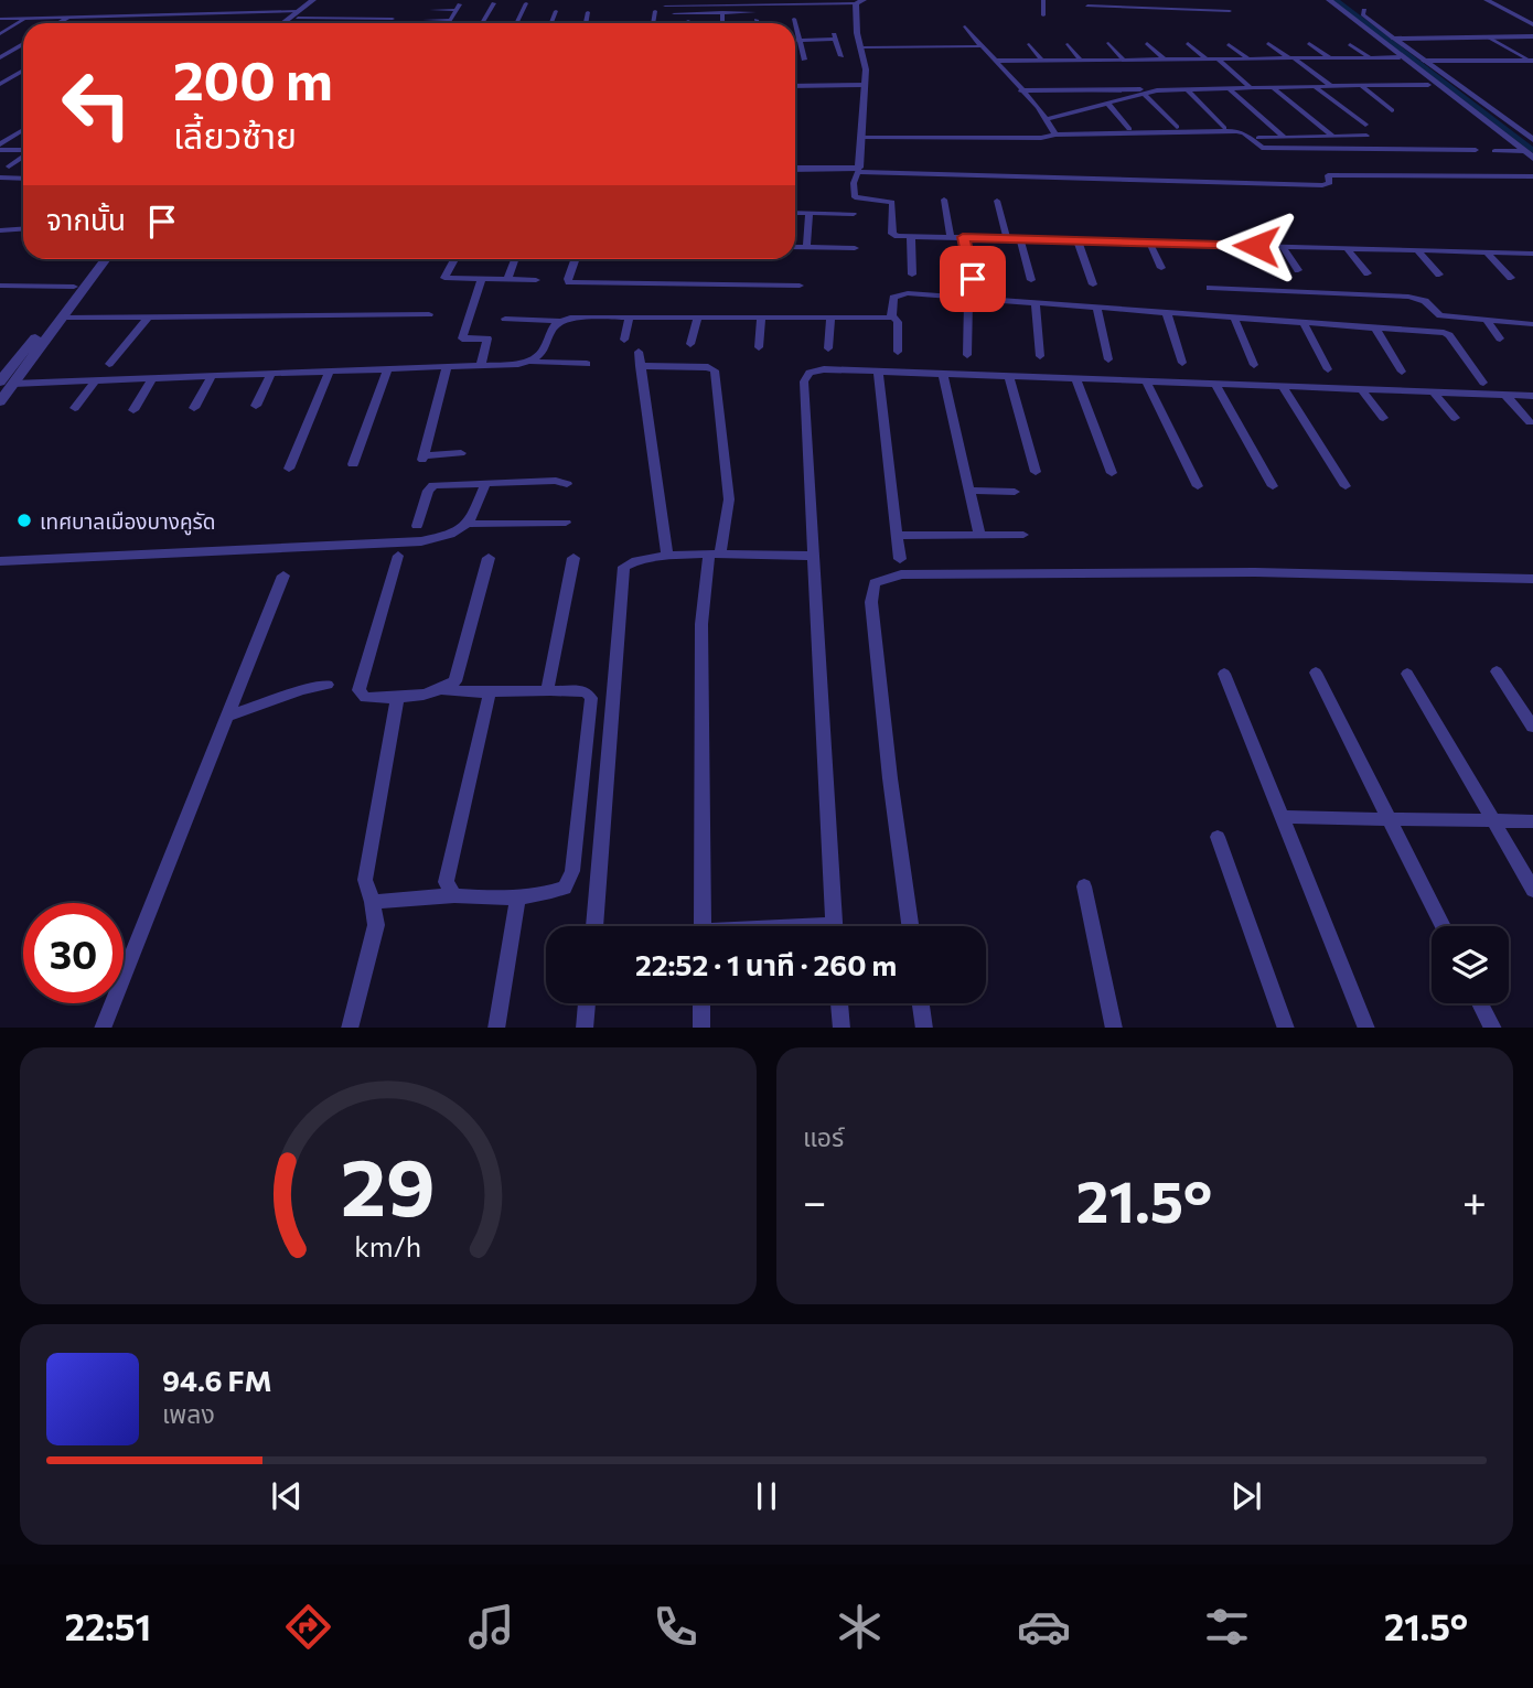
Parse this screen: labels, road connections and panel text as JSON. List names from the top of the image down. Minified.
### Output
{"places":["เทศบาลเมืองบางคูรัด"],"page":{"turn":["200 m","เลี้ยวซ้าย"],"then":"จากนั้น","limit":"30","trip":"22:52 · 1 นาที · 260 m","tile":"แอร์","heat":["−","21.5°","+"],"song":["94.6 FM","เพลง"],"tabs":["22:51","21.5°"],"gauge":["29","km/h"]}}
